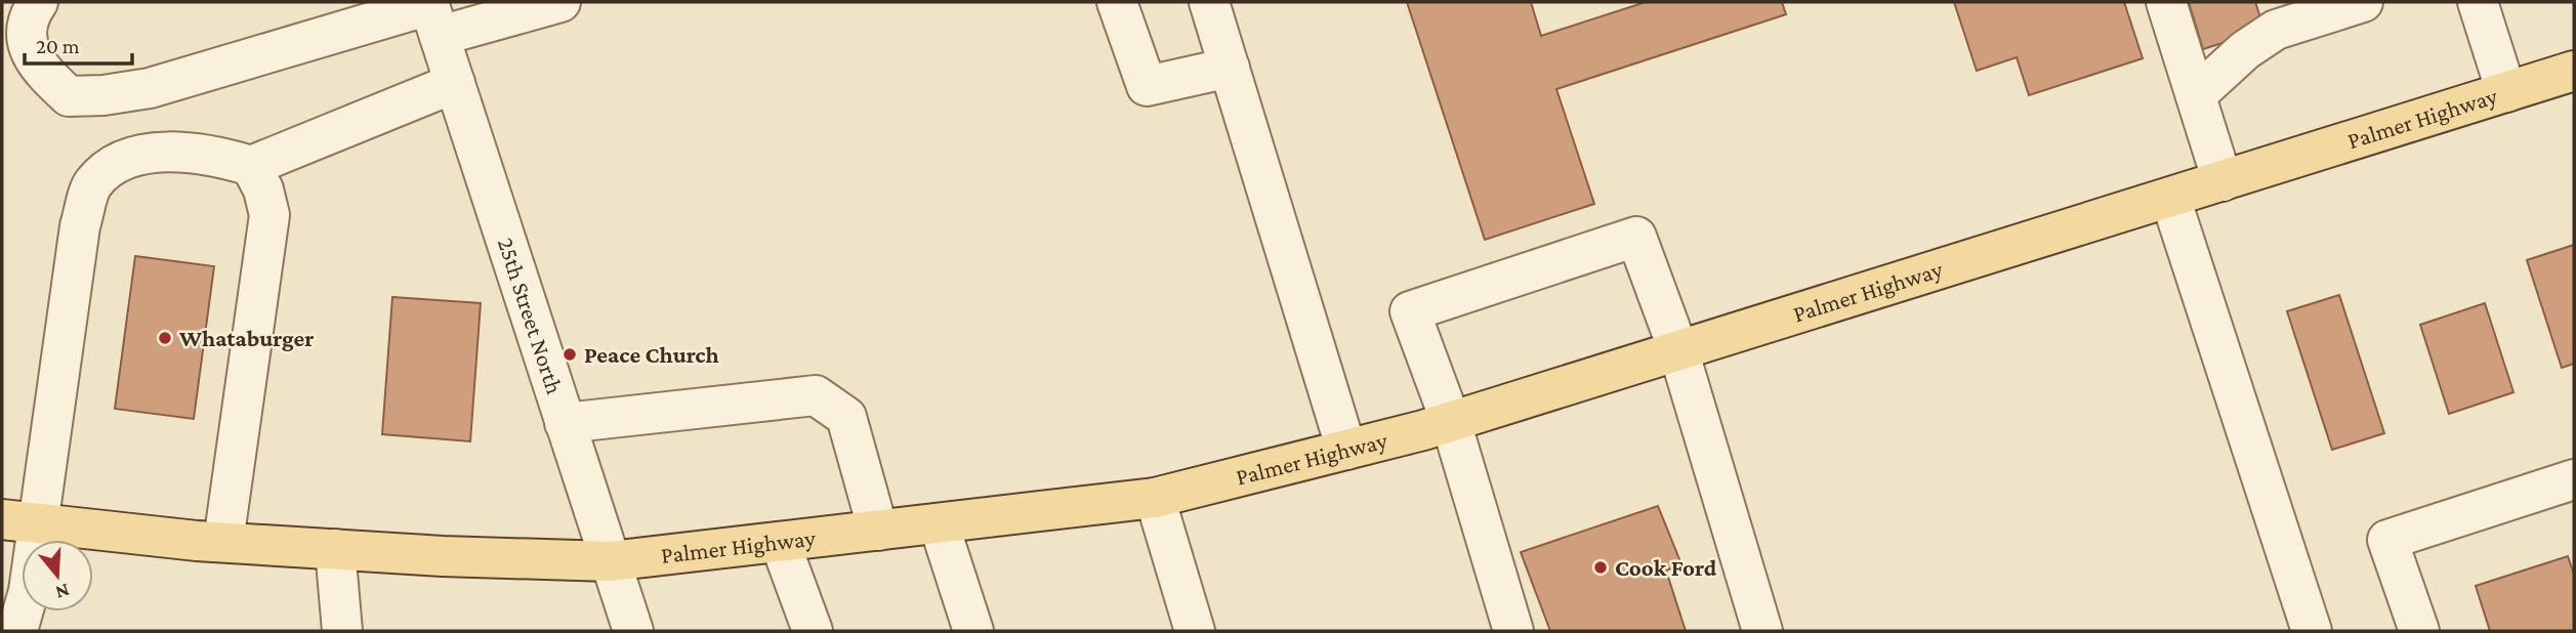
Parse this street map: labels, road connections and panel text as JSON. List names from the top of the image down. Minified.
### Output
{"streets":{"main road":["Palmer Highway"],"street":["25th Street North"]},"crossings":[["Palmer Highway","25th Street North"]],"places":["Whataburger","Peace Church","Cook Ford"],"scale_bar":"20 m","north":"bottom"}
